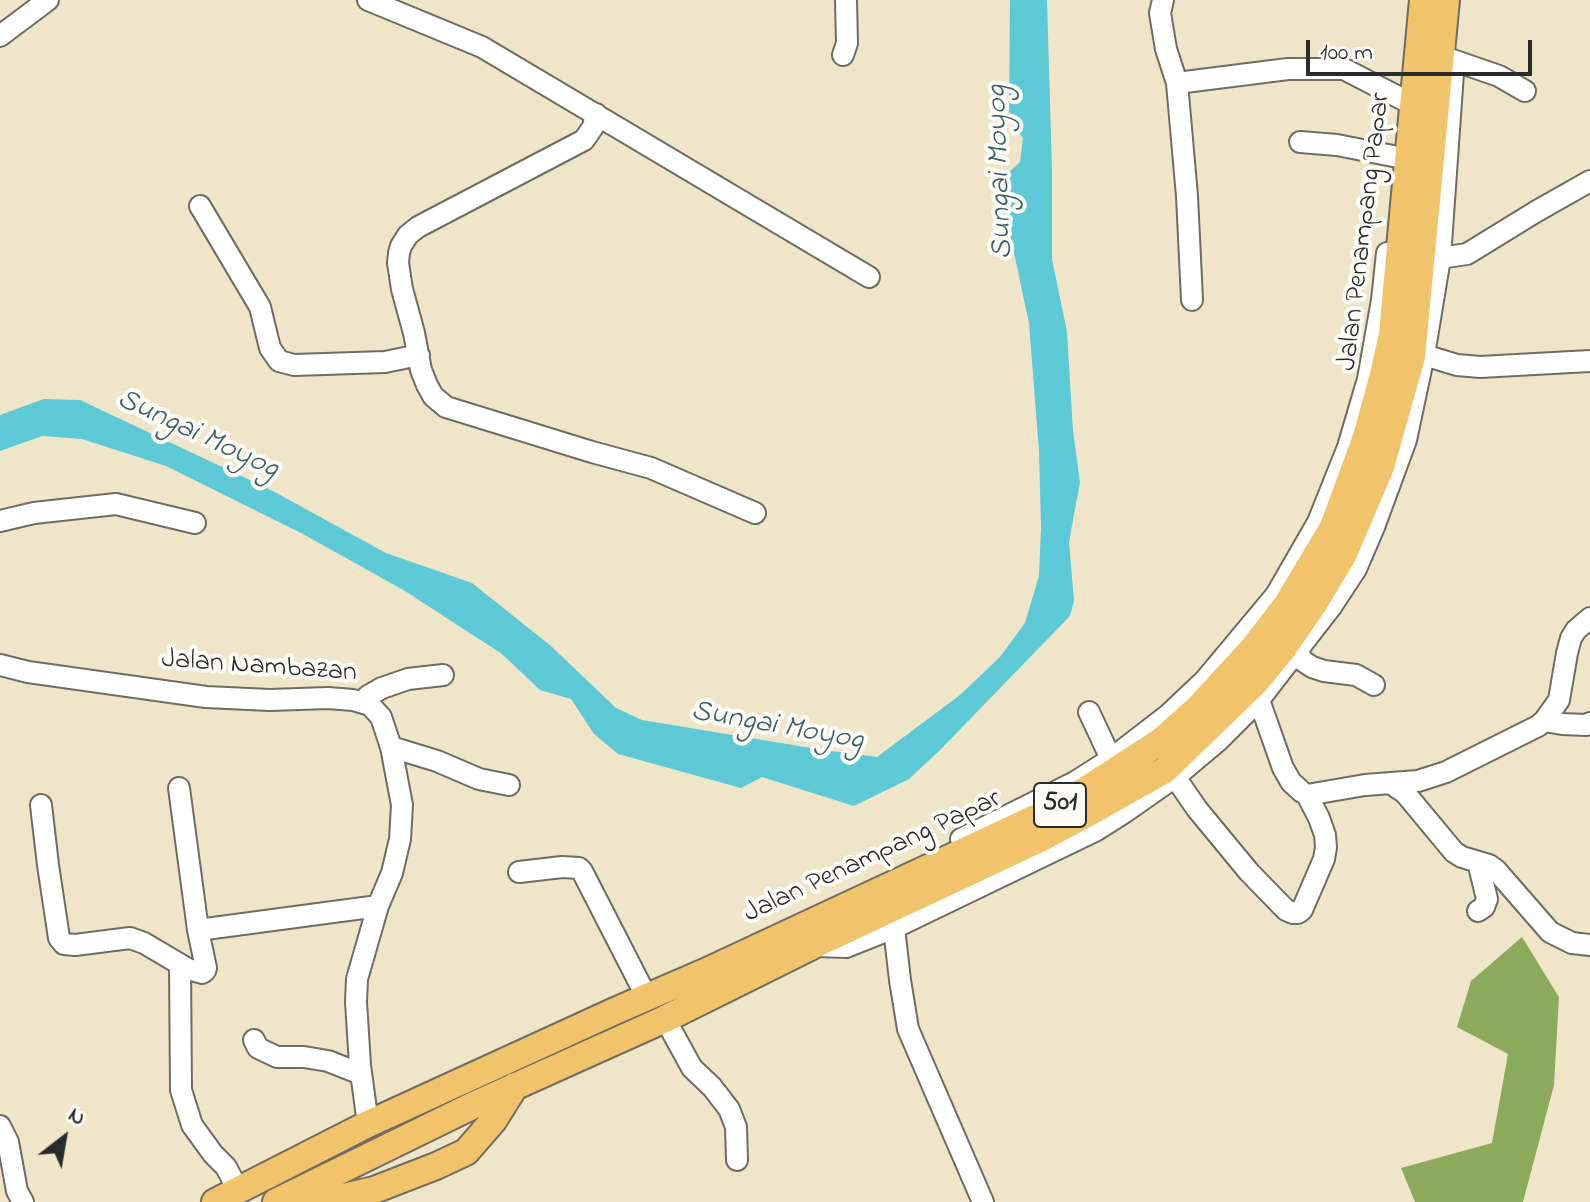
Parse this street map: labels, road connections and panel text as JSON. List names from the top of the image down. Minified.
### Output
{"streets":{"main road":["Jalan Penampang Papar","501"],"street":["Jalan Nambazan"]},"crossings":[["Jalan Penampang Papar","Jalan Nambazan"]],"water":["Sungai Moyog"],"scale_bar":"100 m","north":"top right"}
